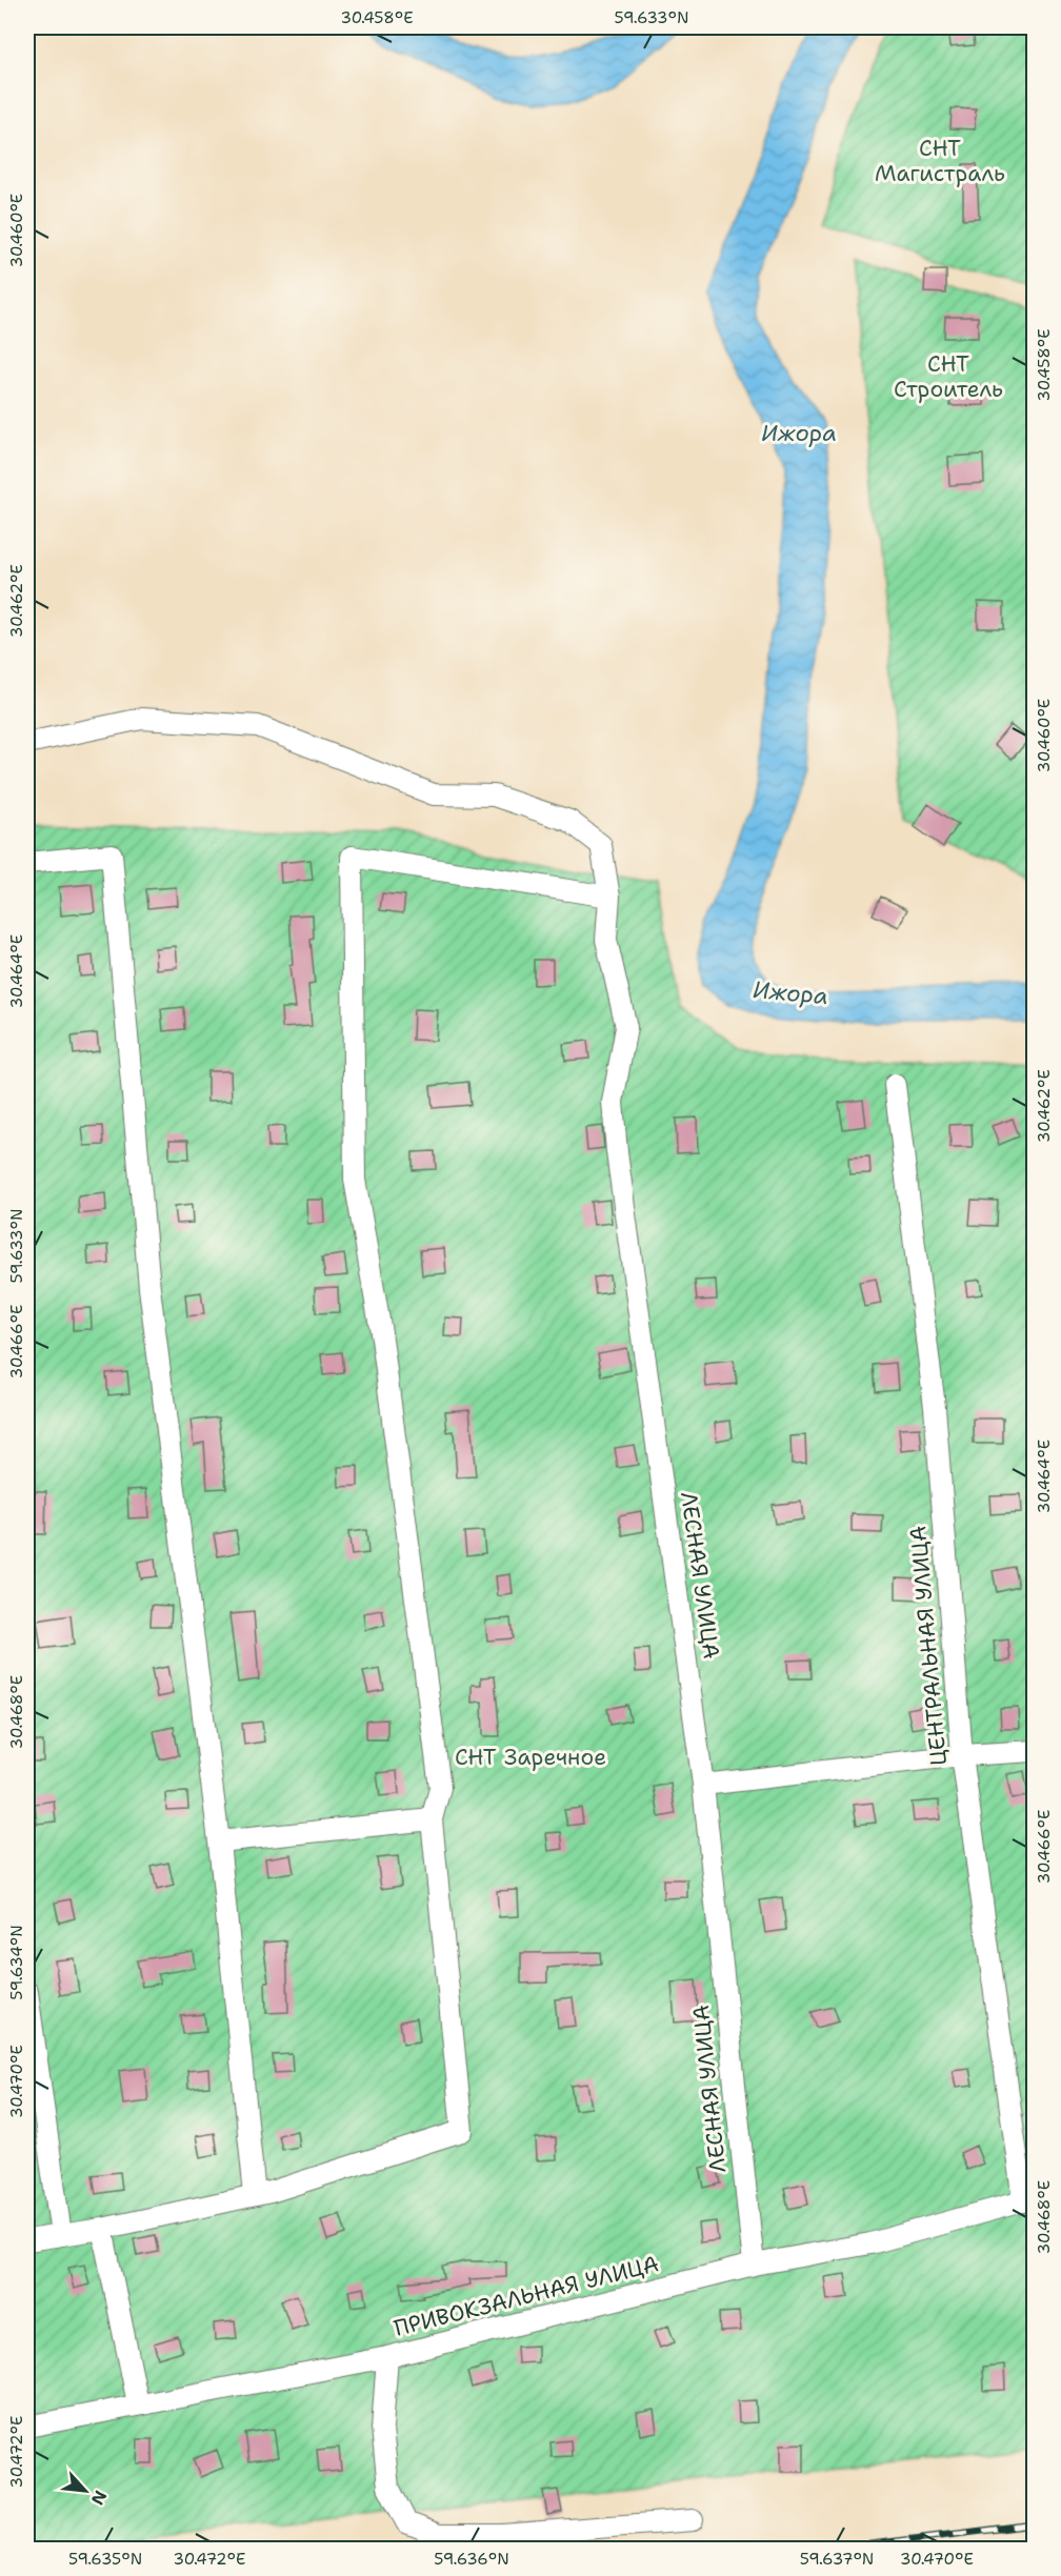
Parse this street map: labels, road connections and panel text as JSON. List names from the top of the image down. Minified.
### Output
{"streets":{"street":["ЛЕСНАЯ УЛИЦА","ЦЕНТРАЛЬНАЯ УЛИЦА","ПРИВОКЗАЛЬНАЯ УЛИЦА"]},"crossings":[["ЛЕСНАЯ УЛИЦА","ПРИВОКЗАЛЬНАЯ УЛИЦА"],["ЦЕНТРАЛЬНАЯ УЛИЦА","ПРИВОКЗАЛЬНАЯ УЛИЦА"]],"water":["Ижора"],"parks":["СНТ Магистраль","СНТ Строитель","СНТ Заречное"],"north":"bottom right","coordinates":["30.458°E","59.633°N","30.460°E","30.462°E","30.464°E","30.466°E","30.468°E","59.634°N","30.470°E","30.472°E","59.635°N","59.636°N","59.637°N"]}
